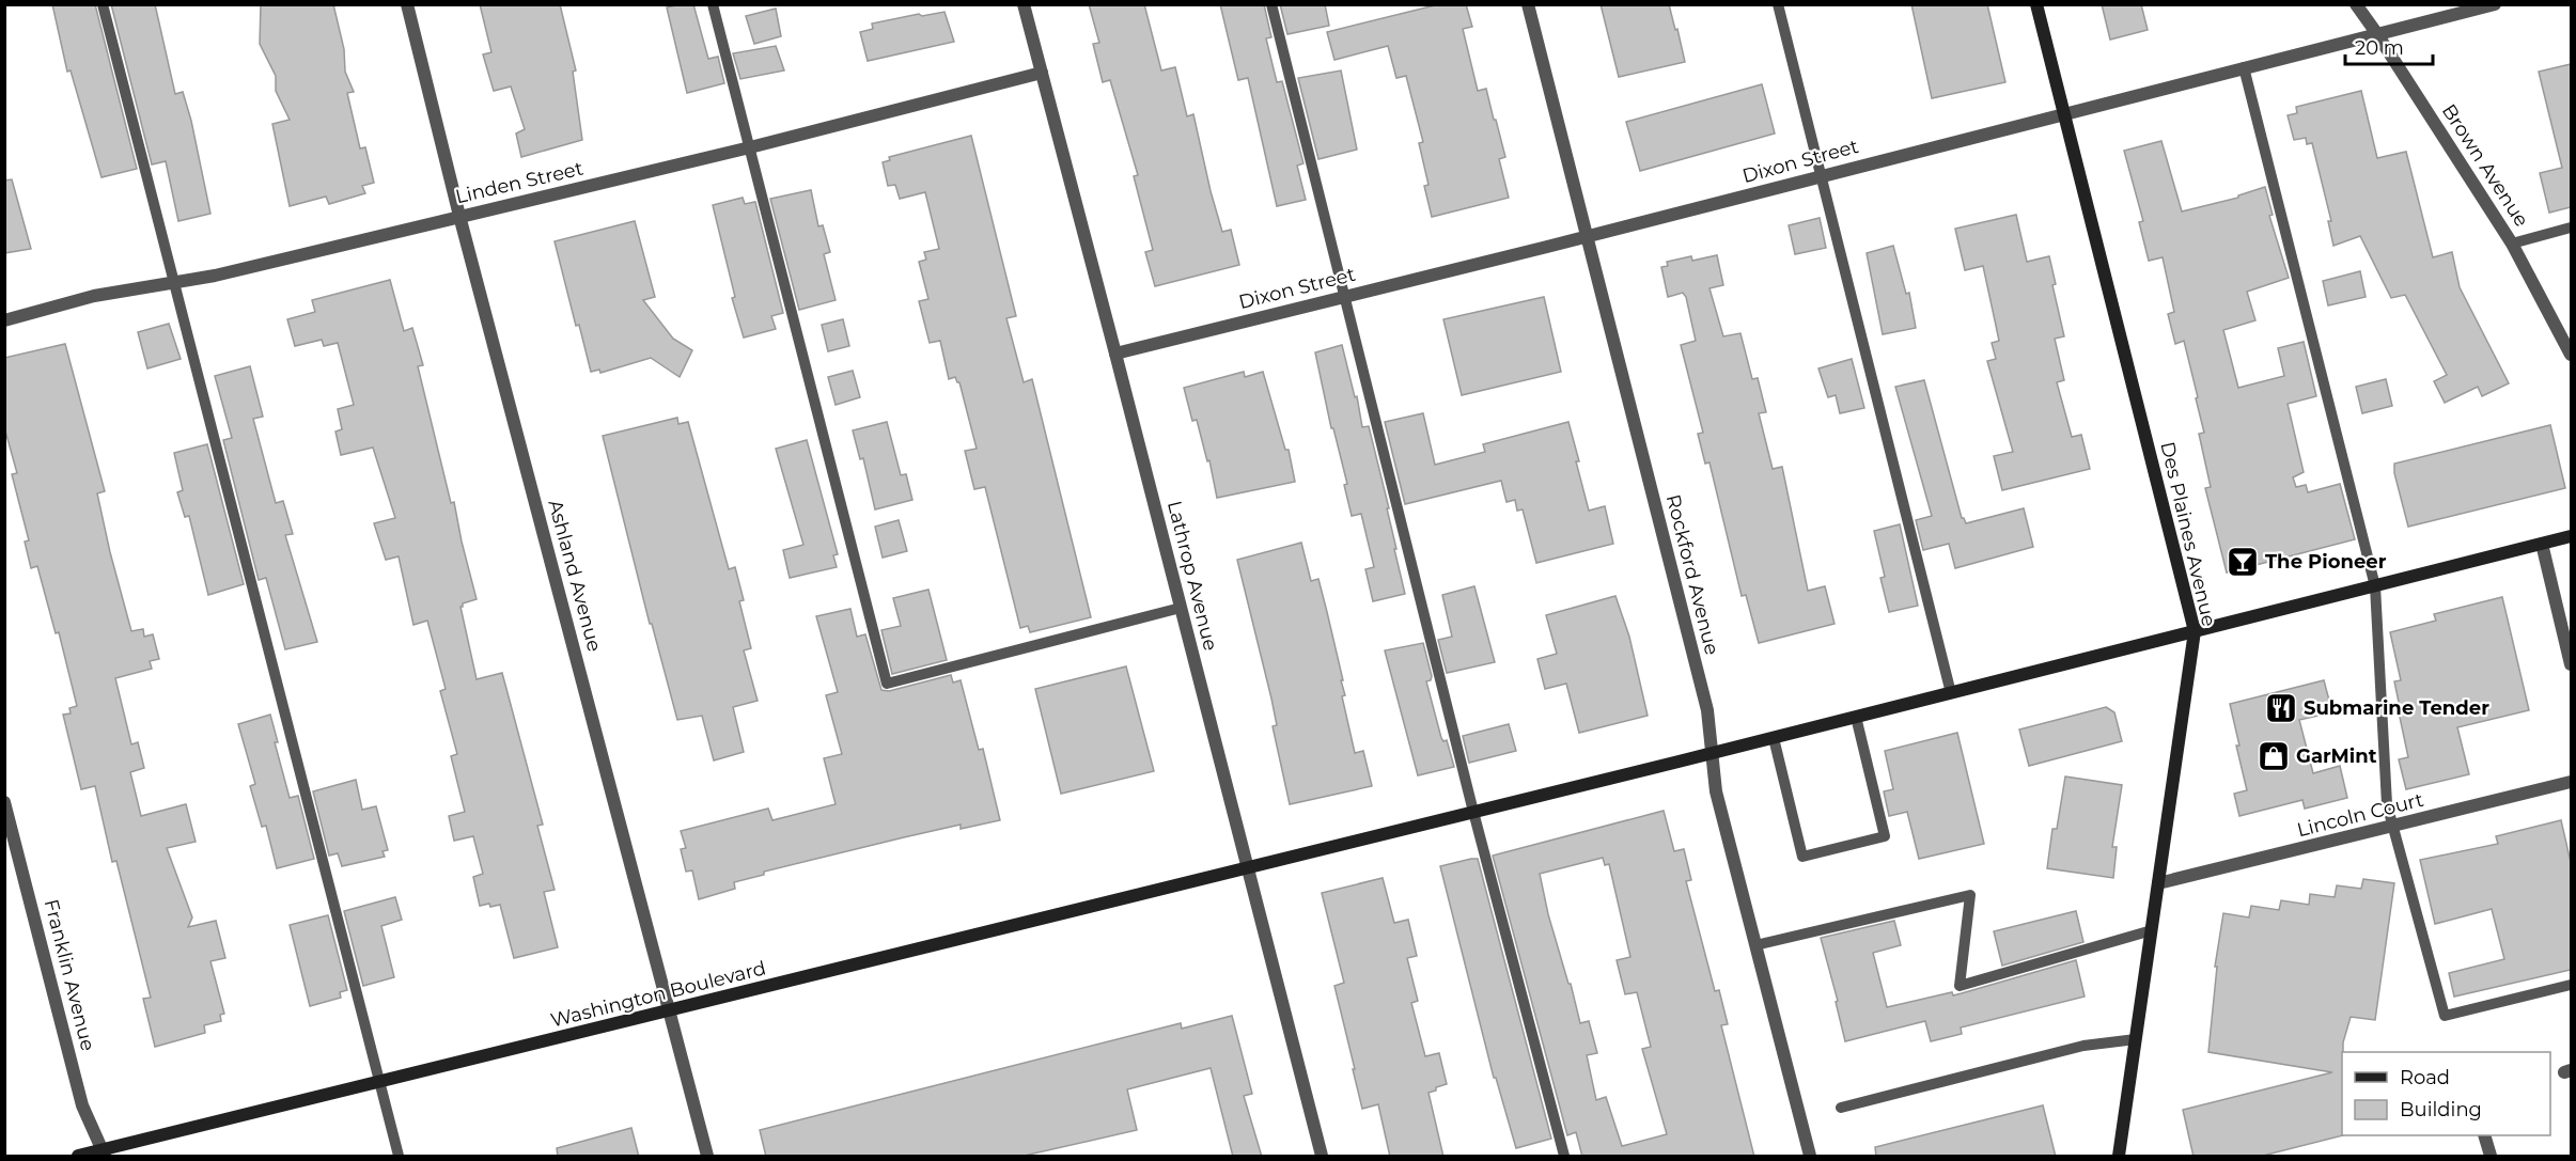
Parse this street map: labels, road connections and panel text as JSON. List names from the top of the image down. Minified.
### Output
{"streets":{"street":["Dixon Street","Brown Avenue","Linden Street","Des Plaines Avenue","Rockford Avenue","Ashland Avenue","Lathrop Avenue","Lincoln Court","Franklin Avenue","Washington Boulevard"]},"crossings":[["Dixon Street","Brown Avenue"],["Dixon Street","Des Plaines Avenue"],["Dixon Street","Rockford Avenue"],["Dixon Street","Lathrop Avenue"],["Linden Street","Ashland Avenue"],["Linden Street","Lathrop Avenue"],["Des Plaines Avenue","Lincoln Court"],["Des Plaines Avenue","Washington Boulevard"],["Rockford Avenue","Washington Boulevard"],["Ashland Avenue","Washington Boulevard"],["Lathrop Avenue","Washington Boulevard"],["Franklin Avenue","Washington Boulevard"]],"places":{"bar":["The Pioneer"],"restaurant":["Submarine Tender"],"shop":["GarMint"]},"legend":["Road","Building"],"scale_bar":"20 m"}
